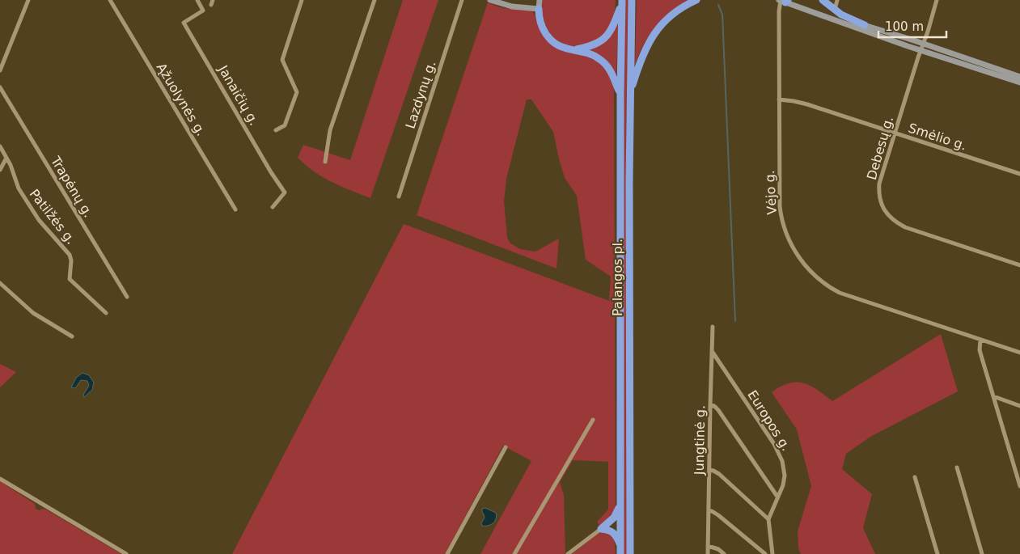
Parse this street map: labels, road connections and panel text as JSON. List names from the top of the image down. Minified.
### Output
{"streets":{"highway":["Palangos pl."],"street":["Lazdynų g.","Janaičių g.","Ąžuolynės g.","Smėlio g.","Debesų g.","Trapėnų g.","Vėjo g.","Patilžės g.","Europos g.","Jungtinė g."]},"crossings":[["Smėlio g.","Debesų g."],["Smėlio g.","Vėjo g."],["Europos g.","Jungtinė g."]],"scale_bar":"100 m"}
